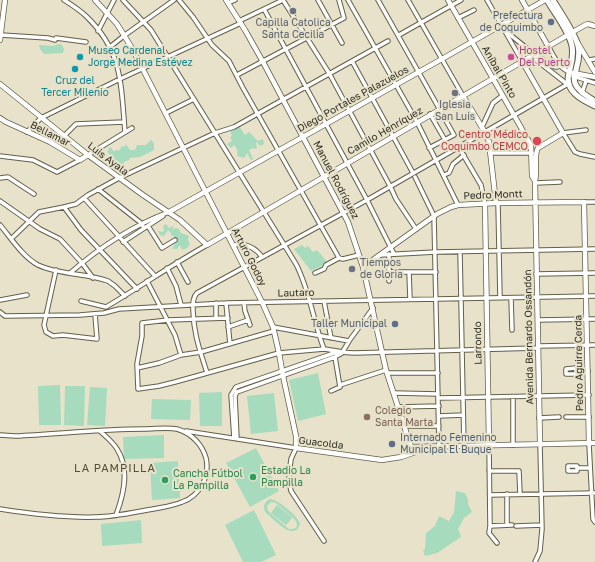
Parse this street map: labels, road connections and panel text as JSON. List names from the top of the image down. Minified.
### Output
{"streets":{"street":["Aníbal Pinto","Diego Portales Palazuelos","Camilo Henríquez","Bellamar","Luis Ayala","Manuel Rodríguez","Pedro Montt","Arturo Godoy","Lautaro","Avenida Bernardo Ossandón","Larrondo","Pedro Aguirre Cerda","Guacolda"]},"crossings":[["Aníbal Pinto","Diego Portales Palazuelos"],["Aníbal Pinto","Camilo Henríquez"],["Aníbal Pinto","Avenida Bernardo Ossandón"],["Diego Portales Palazuelos","Luis Ayala"],["Diego Portales Palazuelos","Manuel Rodríguez"],["Diego Portales Palazuelos","Arturo Godoy"],["Camilo Henríquez","Luis Ayala"],["Camilo Henríquez","Manuel Rodríguez"],["Camilo Henríquez","Arturo Godoy"],["Manuel Rodríguez","Pedro Montt"],["Manuel Rodríguez","Lautaro"],["Manuel Rodríguez","Guacolda"],["Pedro Montt","Avenida Bernardo Ossandón"],["Pedro Montt","Larrondo"],["Pedro Montt","Pedro Aguirre Cerda"],["Arturo Godoy","Lautaro"],["Arturo Godoy","Guacolda"],["Lautaro","Avenida Bernardo Ossandón"],["Lautaro","Larrondo"],["Lautaro","Pedro Aguirre Cerda"],["Avenida Bernardo Ossandón","Guacolda"],["Larrondo","Guacolda"],["Pedro Aguirre Cerda","Guacolda"]],"districts":["LA PAMPILLA"],"places":["Capilla Catolica Santa Cecilia","Prefectura de Coquimbo","Museo Cardenal Jorge Medina Estévez","Hostel Del Puerto","Cruz del Tercer Milenio","Iglesia San Luis","Centro Médico Coquimbo CEMCO","Tiempos de Gloria","Taller Municipal","Colegio Santa Marta","Internado Femenino Municipal El Buque","Estadio La Pampilla","Cancha Fútbol La Pampilla"]}
